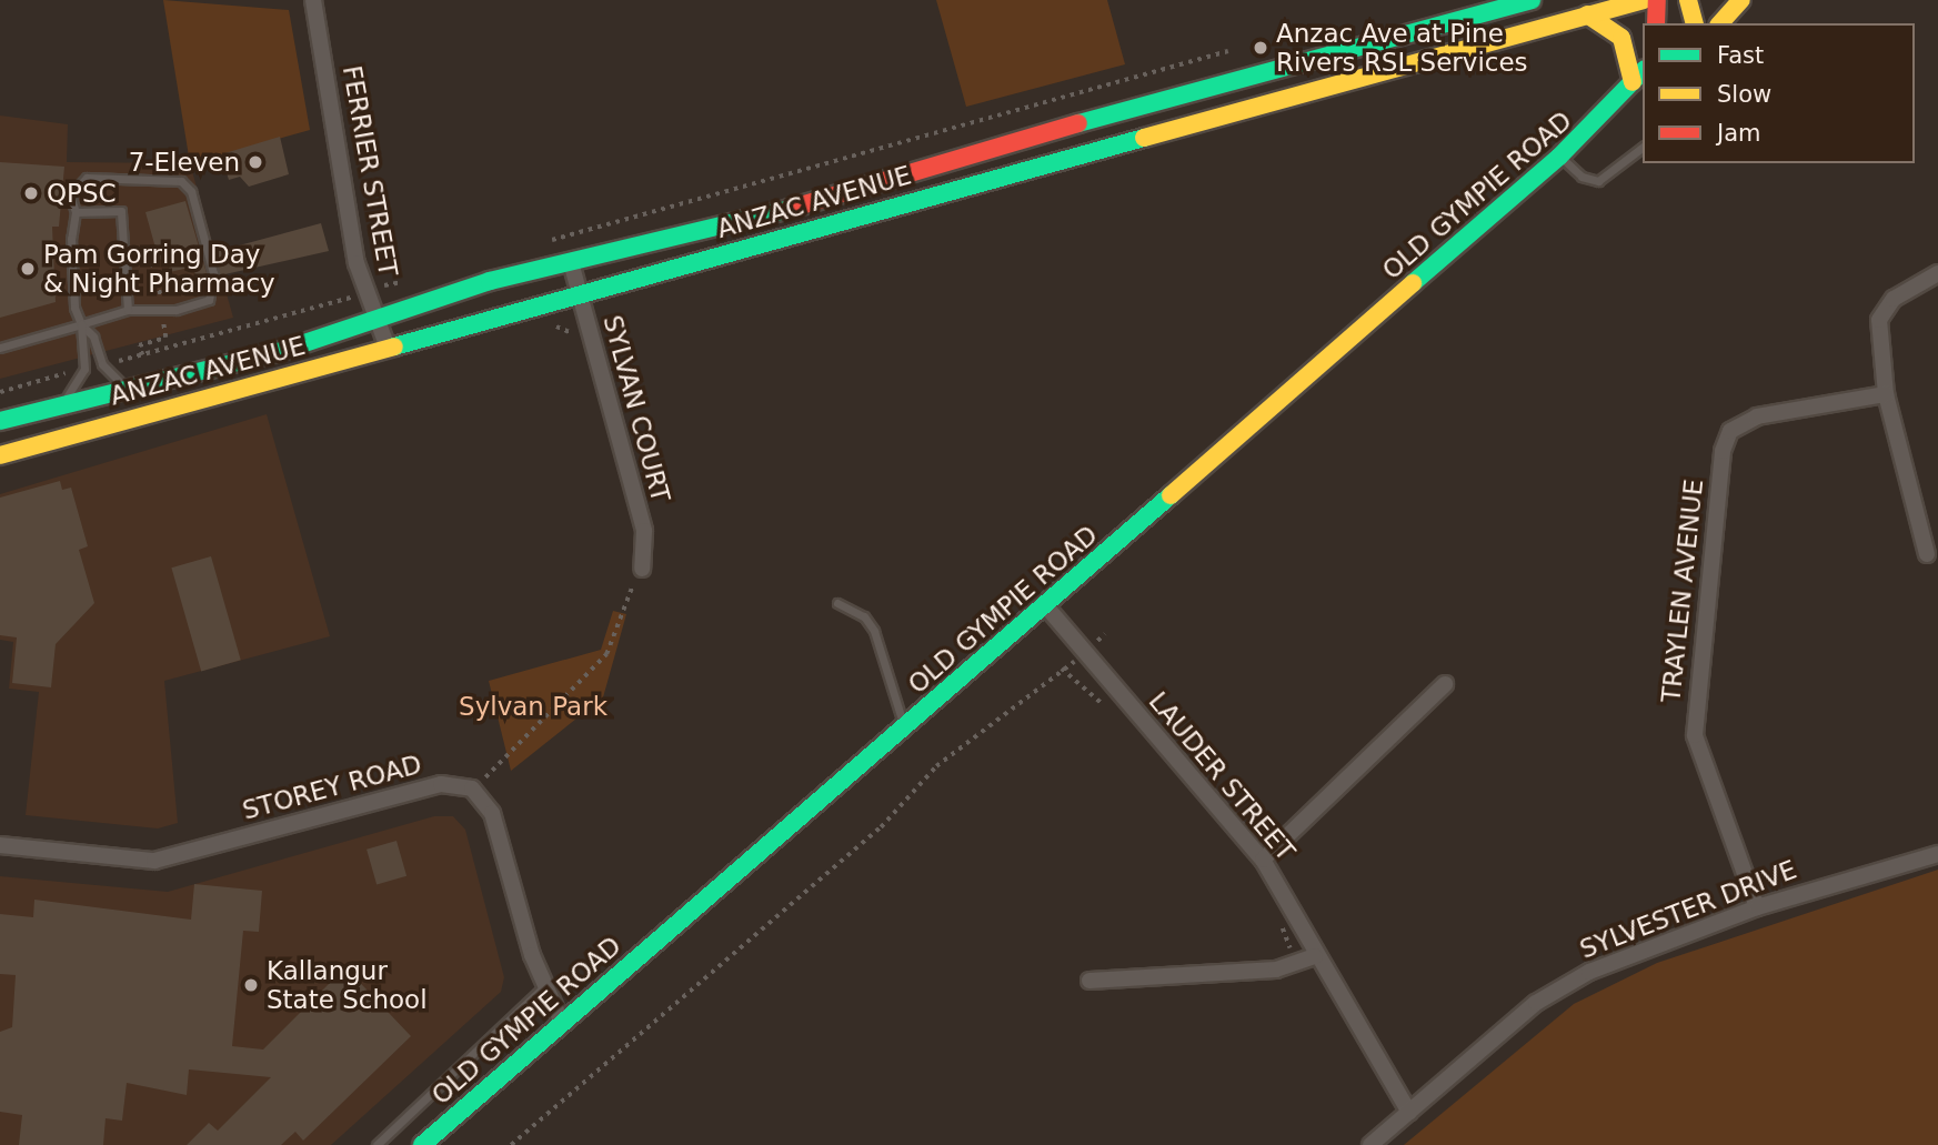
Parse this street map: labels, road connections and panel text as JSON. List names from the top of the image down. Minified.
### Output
{"streets":{"main road":["OLD GYMPIE ROAD","ANZAC AVENUE"],"street":["FERRIER STREET","SYLVAN COURT","TRAYLEN AVENUE","LAUDER STREET","STOREY ROAD","SYLVESTER DRIVE"]},"crossings":[["FERRIER STREET","ANZAC AVENUE"],["OLD GYMPIE ROAD","LAUDER STREET"],["ANZAC AVENUE","SYLVAN COURT"],["TRAYLEN AVENUE","SYLVESTER DRIVE"],["LAUDER STREET","SYLVESTER DRIVE"]],"parks":["Sylvan Park"],"places":["Anzac Ave at Pine Rivers RSL Services","7-Eleven","QPSC","Pam Gorring Day & Night Pharmacy","Kallangur State School"],"legend":["Fast","Slow","Jam"]}
